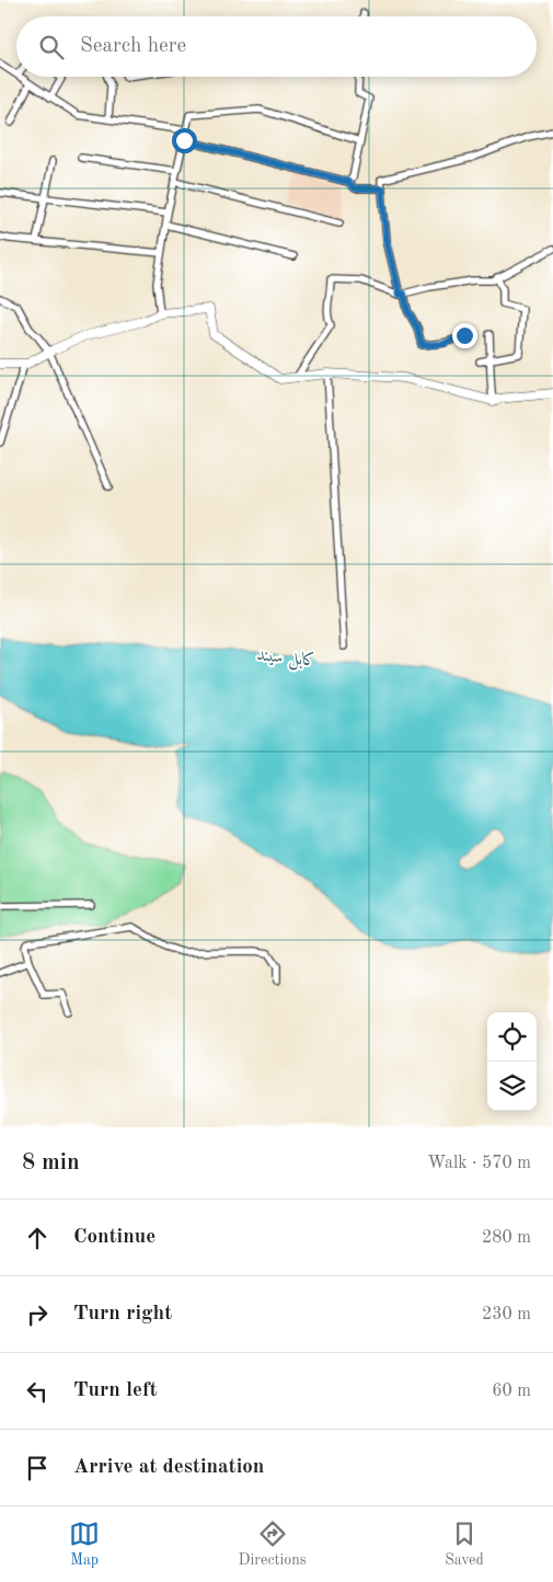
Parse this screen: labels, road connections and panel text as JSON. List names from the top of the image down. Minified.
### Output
{"water":["کابل سيند"],"page":{"search":"Search here","heading":["8 min","Walk · 570 m"],"list":[["Continue","280 m"],["Turn right","230 m"],["Turn left","60 m"],"Arrive at destination"],"nav":["Map","Directions","Saved"]}}
